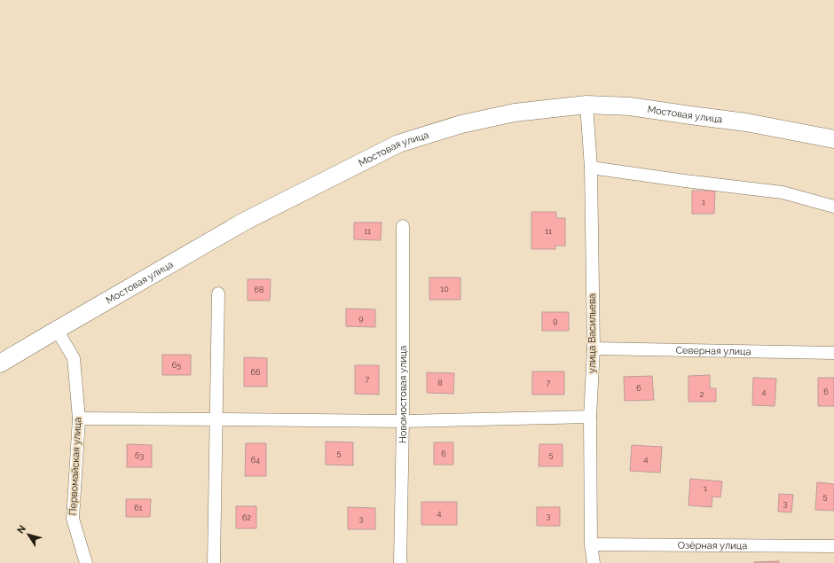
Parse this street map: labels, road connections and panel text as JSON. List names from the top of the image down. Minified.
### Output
{"streets":{"main road":["Мостовая улица"],"street":["улица Васильева","Северная улица","Новомостовая улица","Первомайская улица","Озёрная улица"]},"crossings":[["Мостовая улица","улица Васильева"],["Мостовая улица","Первомайская улица"],["улица Васильева","Северная улица"],["улица Васильева","Озёрная улица"]],"house_numbers":["1","11","11","10","68","9","9","65","66","7","8","7","6","4","6","2","5","6","5","63","4","64","1","5","3","61","4","3","62","3"],"north":"top left"}
